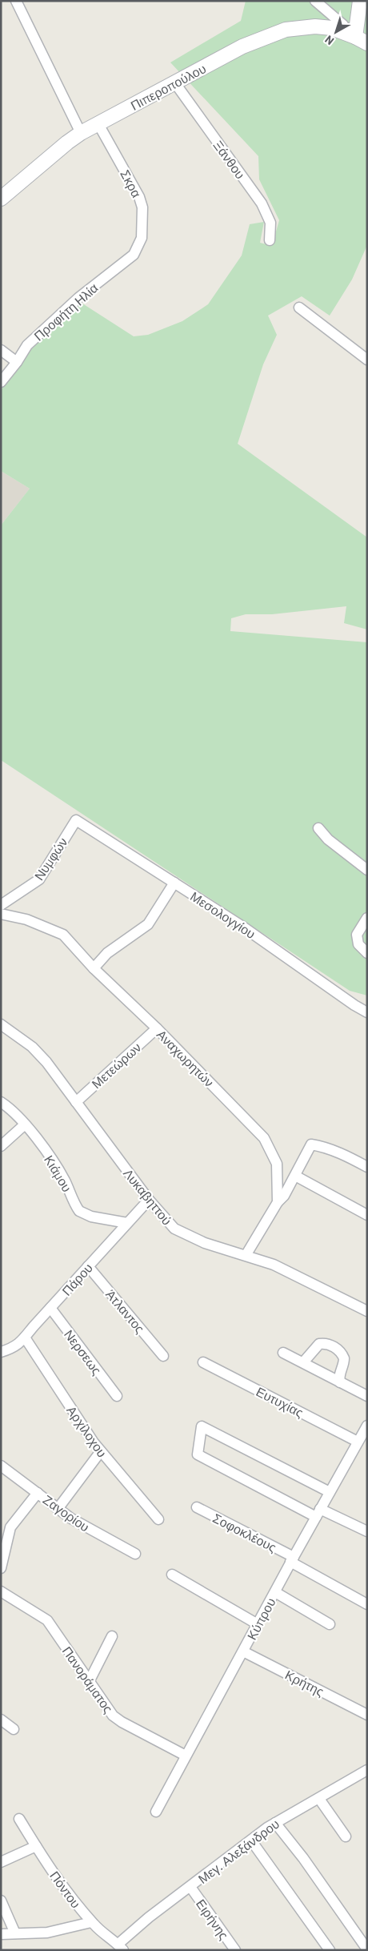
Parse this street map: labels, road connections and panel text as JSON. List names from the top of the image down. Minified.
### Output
{"streets":{"street":["Πιπεροπούλου","Ξάνθου","Σκρα","Προφήτη Ηλία","Νυμφών","Μεσολογγίου","Αναχωρητών","Μετεώρων","Κιάμου","Λυκαβηττού","Πάρου","Άτλαντος","Νερσεως","Ευτυχίας","Αρχίλοχου","Ζαγορίου","Σοφοκλέους","Κύπρου","Πανοράματος","Κρήτης","Μεγ. Αλεξάνδρου","Πόντου","Ειρήνης"]},"crossings":[["Πιπεροπούλου","Ξάνθου"],["Πιπεροπούλου","Σκρα"],["Σκρα","Προφήτη Ηλία"],["Νυμφών","Μεσολογγίου"],["Αναχωρητών","Μετεώρων"],["Μετεώρων","Λυκαβηττού"],["Κιάμου","Πάρου"],["Λυκαβηττού","Πάρου"],["Πάρου","Άτλαντος"],["Πάρου","Νερσεως"],["Πάρου","Αρχίλοχου"],["Ευτυχίας","Κύπρου"],["Σοφοκλέους","Κύπρου"],["Κύπρου","Πανοράματος"],["Κύπρου","Κρήτης"],["Μεγ. Αλεξάνδρου","Πόντου"],["Μεγ. Αλεξάνδρου","Ειρήνης"]],"north":"bottom left"}
